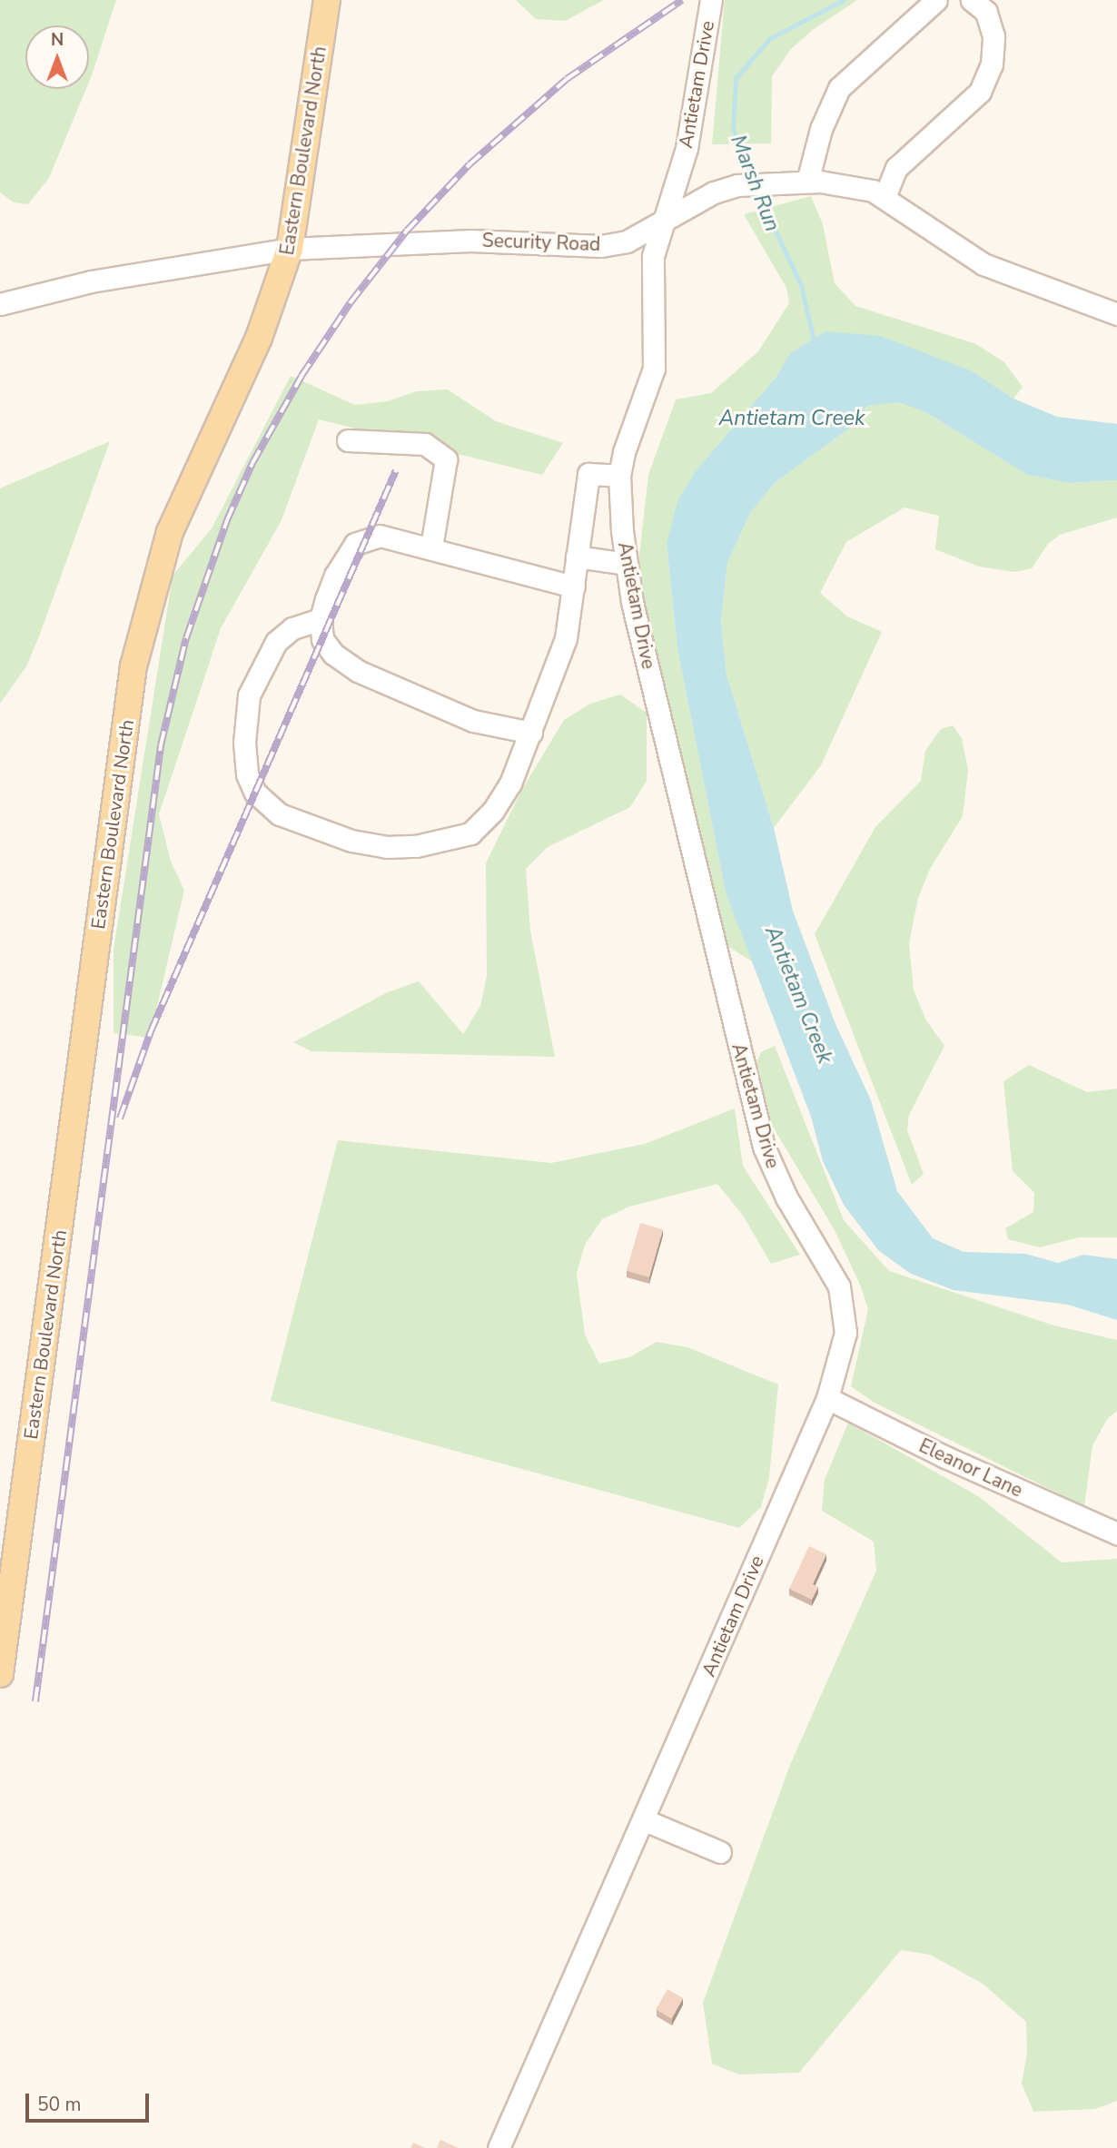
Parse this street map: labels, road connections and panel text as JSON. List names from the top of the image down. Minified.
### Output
{"streets":{"main road":["Eastern Boulevard North"],"street":["Antietam Drive","Security Road","Eleanor Lane"]},"crossings":[["Antietam Drive","Security Road"],["Antietam Drive","Eleanor Lane"],["Eastern Boulevard North","Security Road"]],"water":["Marsh Run","Antietam Creek"],"scale_bar":"50 m","north":"top"}
